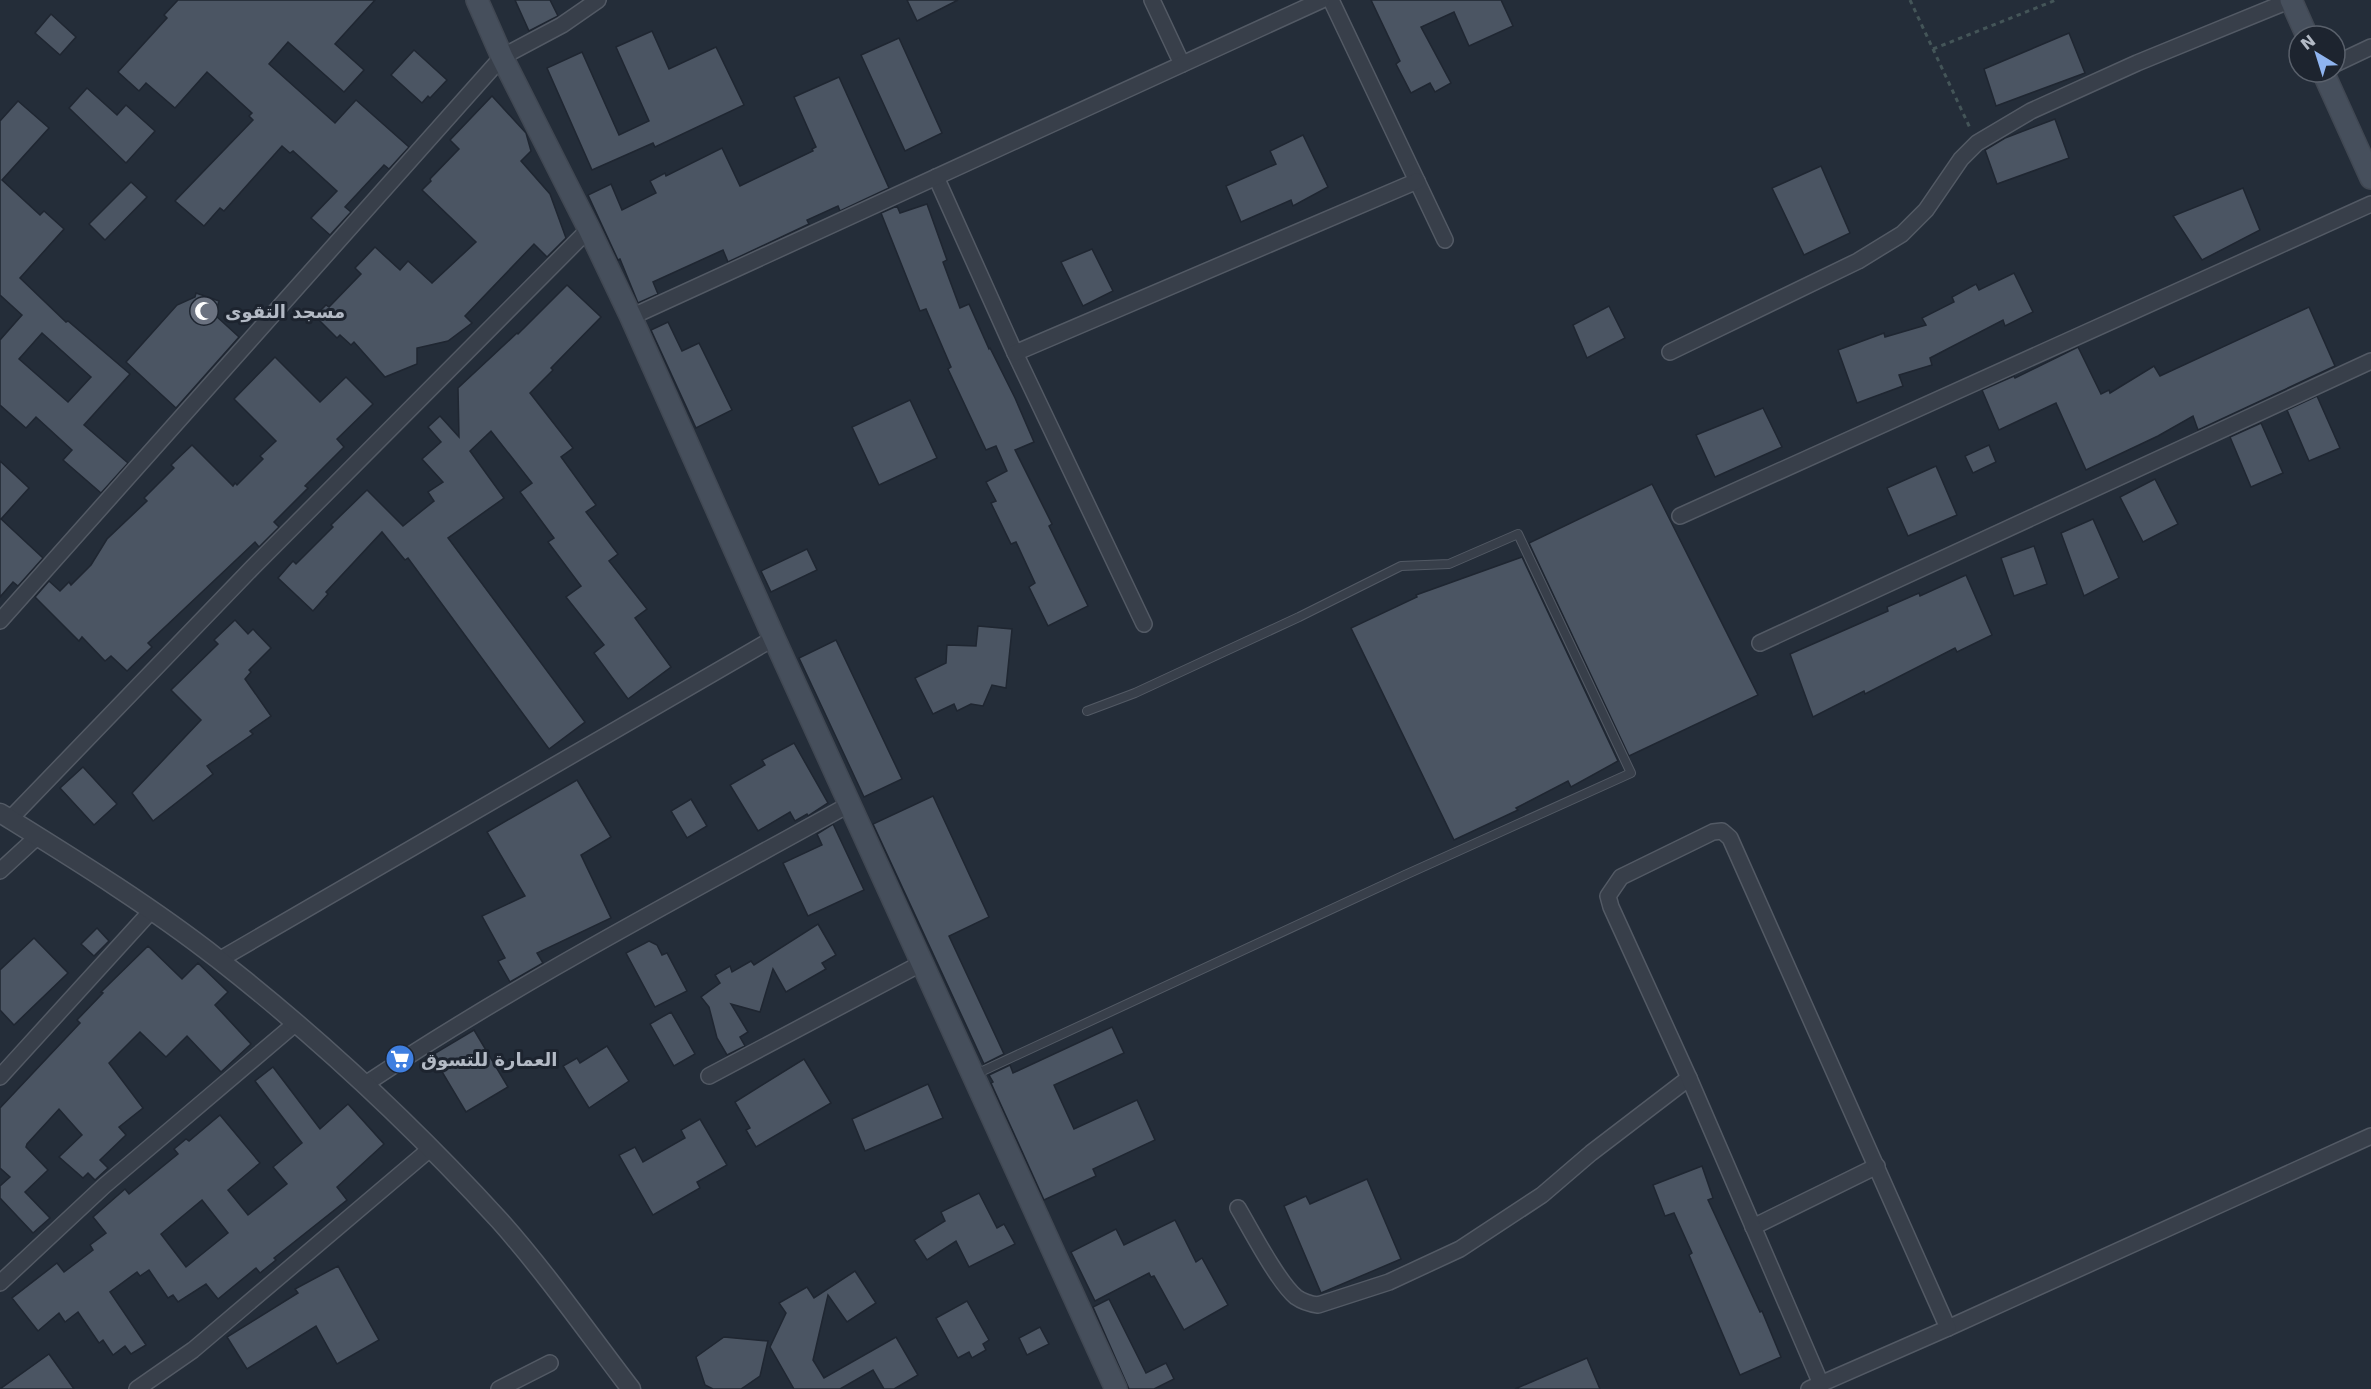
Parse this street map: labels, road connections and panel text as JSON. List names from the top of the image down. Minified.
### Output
{"places":{"mosque":["مسجد التقوى"],"supermarket":["العمارة للتسوق"]},"north":"top left"}
